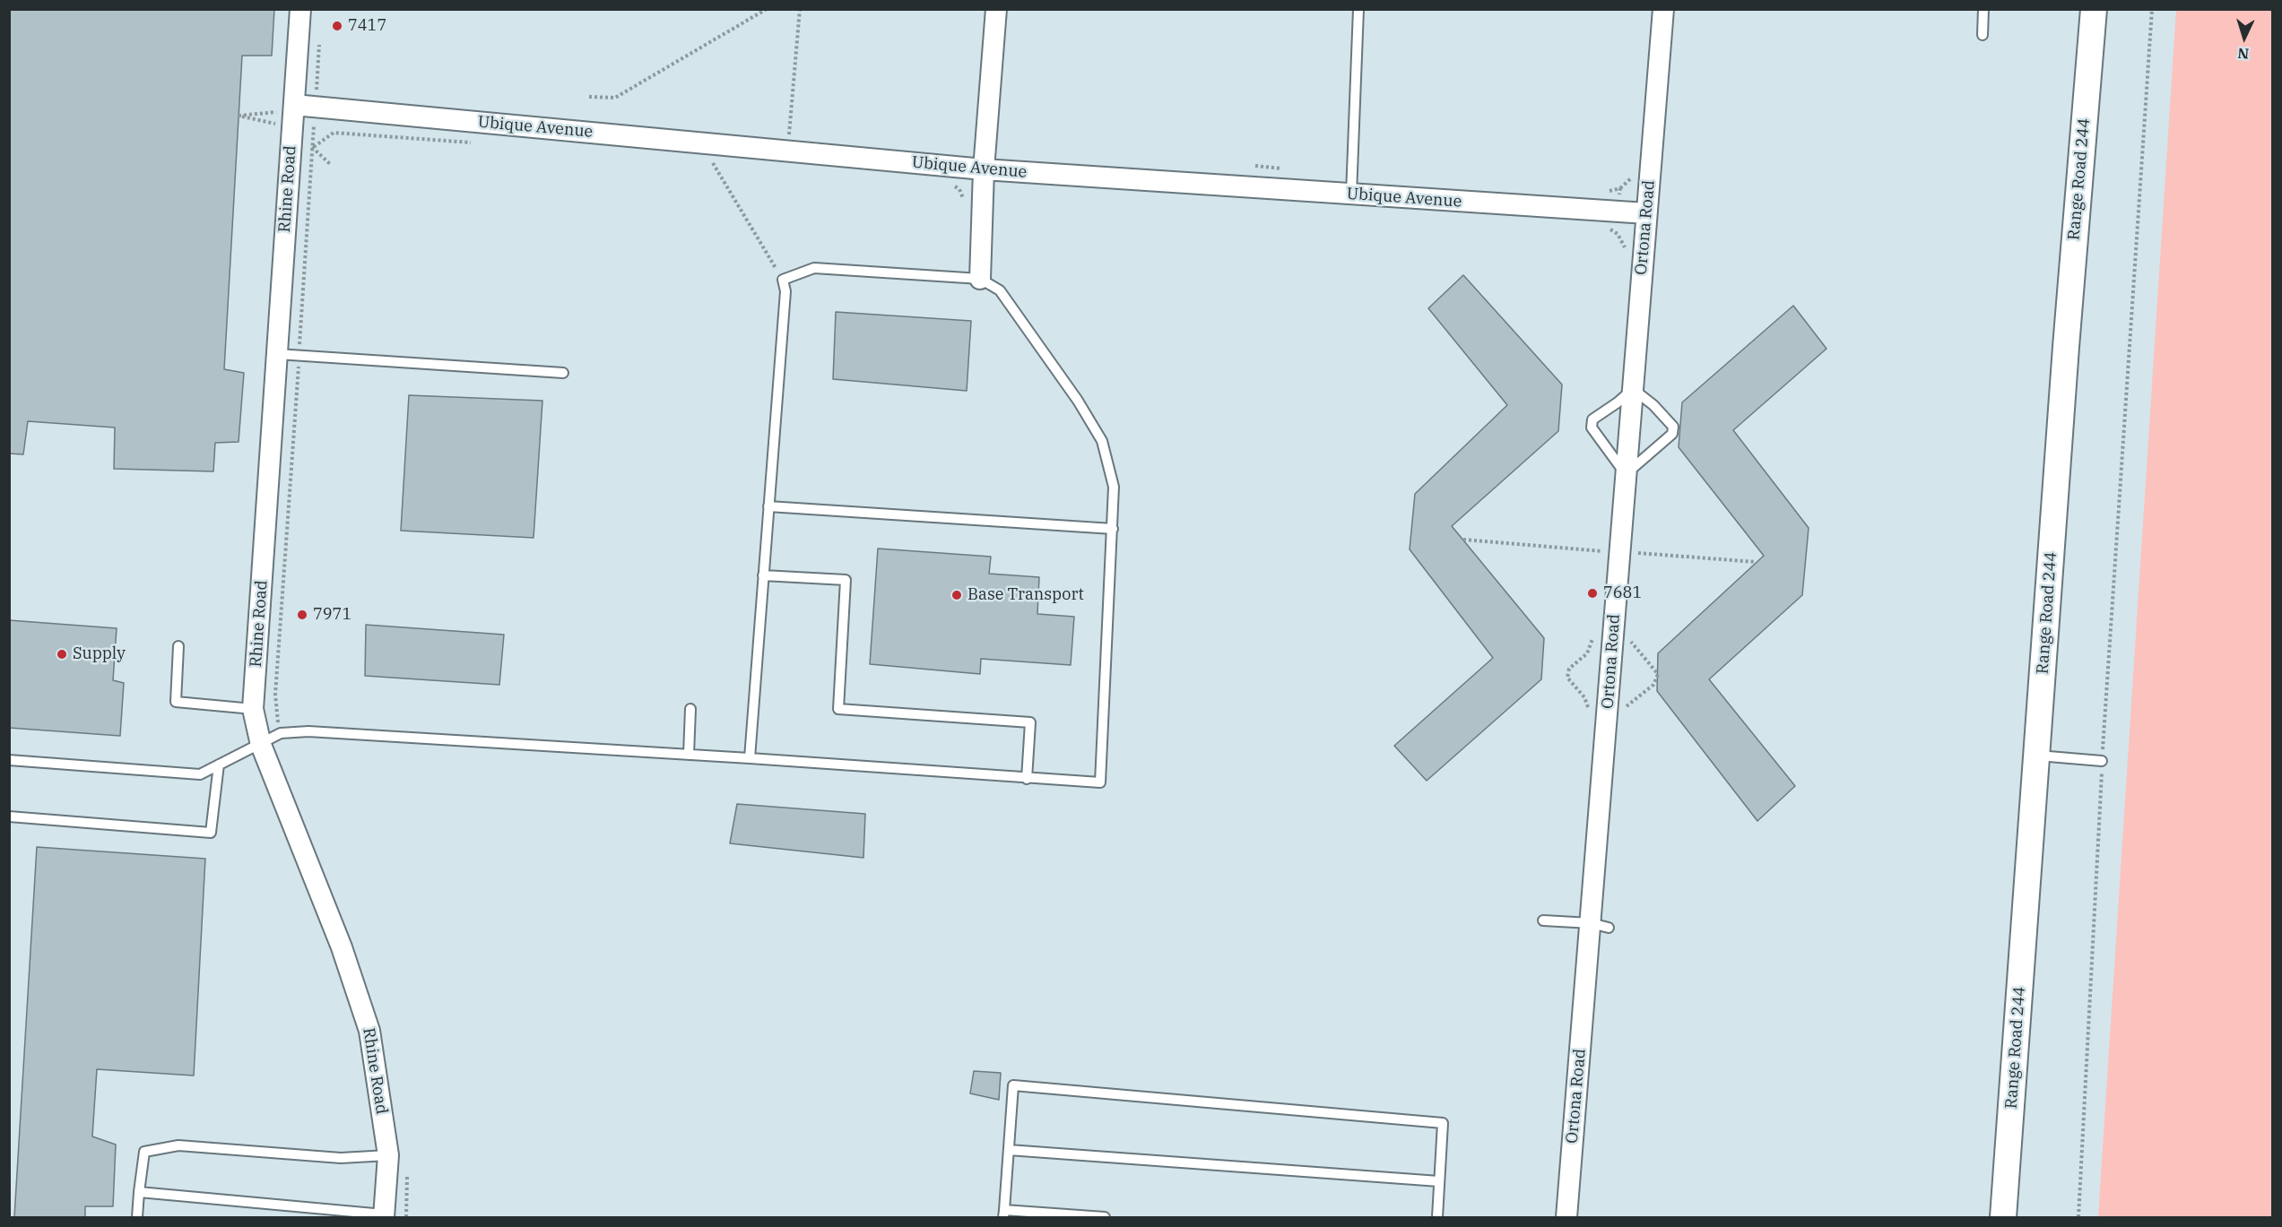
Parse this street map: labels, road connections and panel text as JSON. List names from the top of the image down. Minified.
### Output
{"streets":{"street":["Ubique Avenue","Range Road 244","Rhine Road","Ortona Road"]},"crossings":[["Ubique Avenue","Rhine Road"],["Ubique Avenue","Ortona Road"]],"places":["7417","7681","Base Transport","7971","Supply"],"north":"bottom"}
